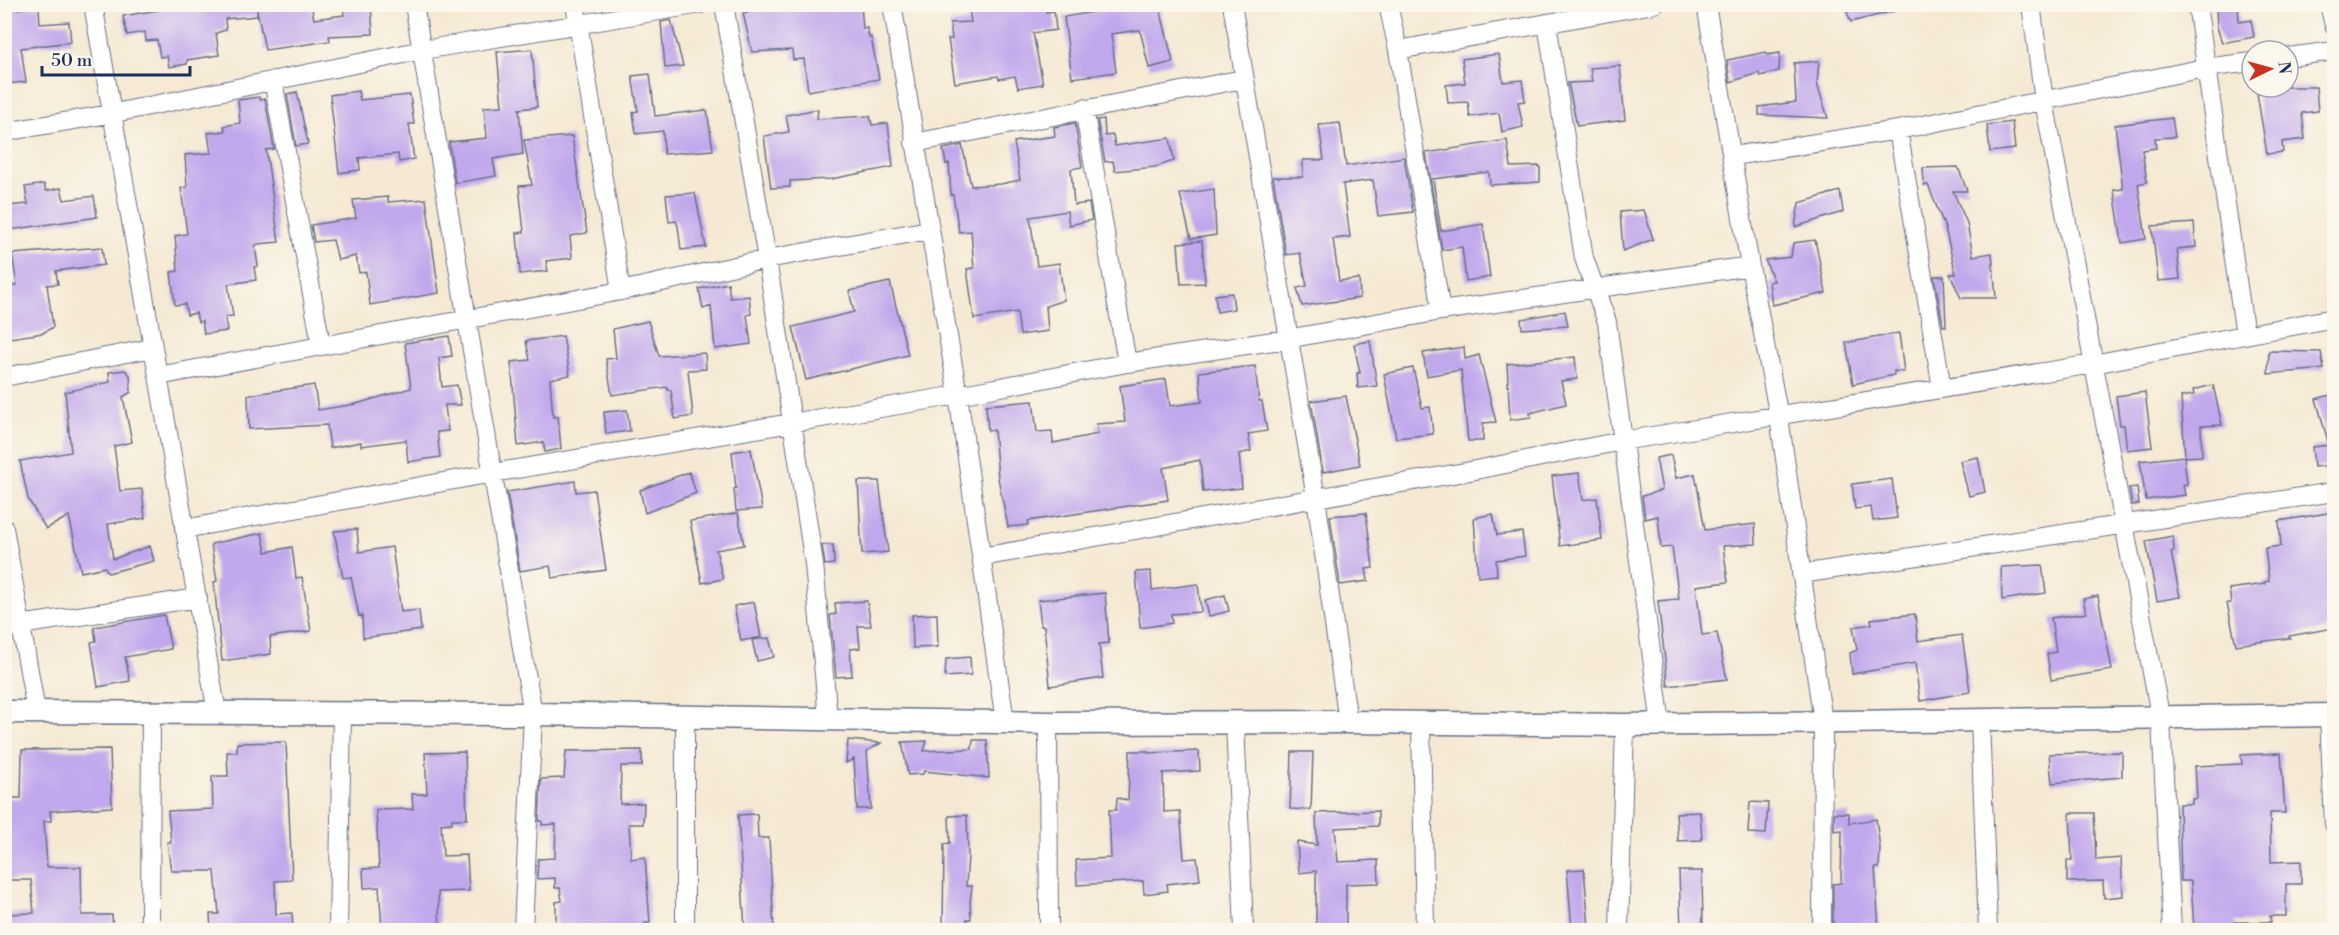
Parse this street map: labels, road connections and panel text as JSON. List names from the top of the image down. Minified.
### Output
{"scale_bar":"50 m","north":"right"}
